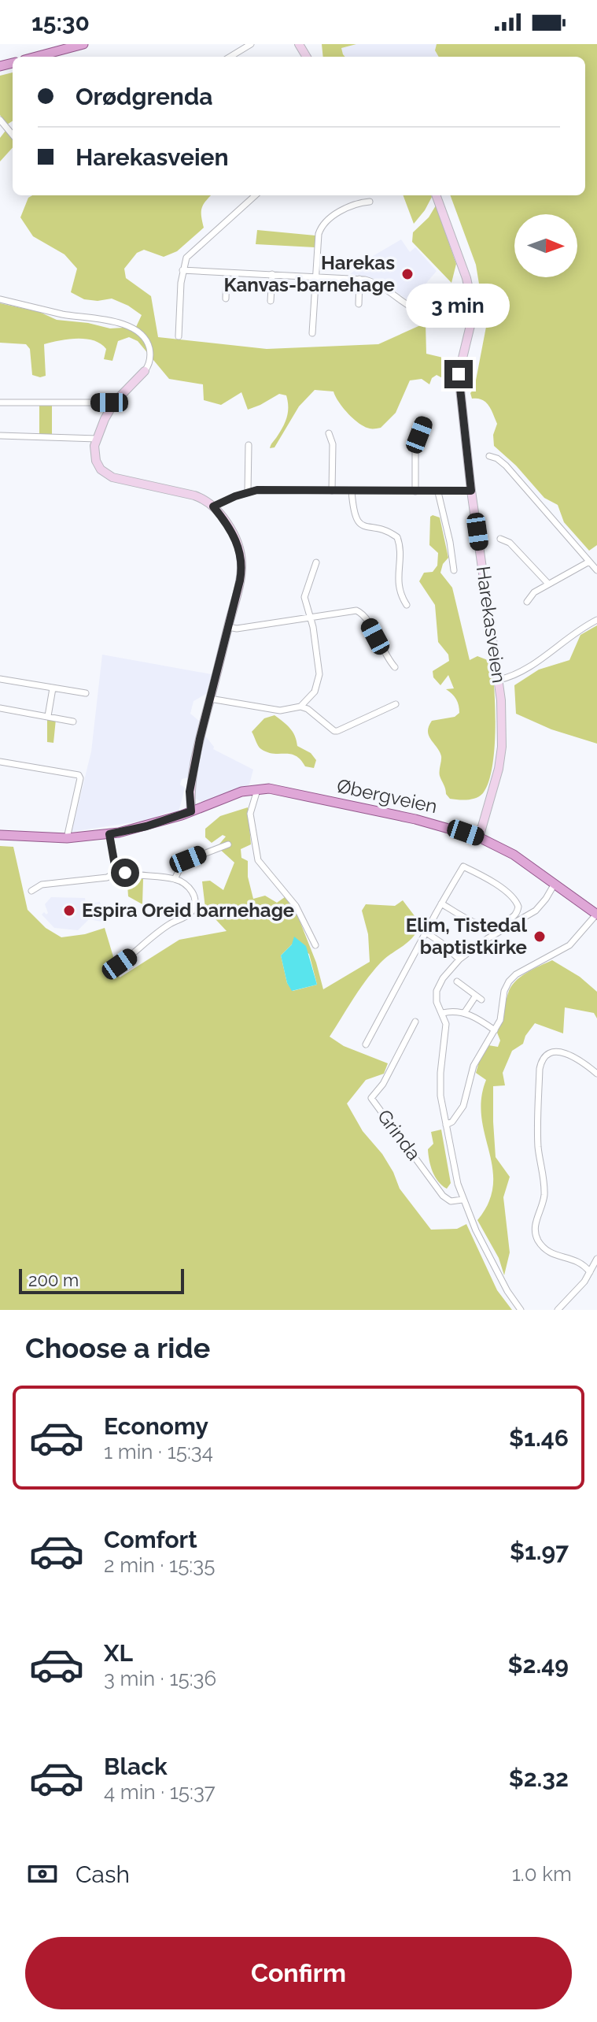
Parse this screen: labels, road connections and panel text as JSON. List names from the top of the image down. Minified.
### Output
{"streets":{"main road":["Øbergveien"],"street":["Harekasveien","Grinda"]},"crossings":[["Harekasveien","Øbergveien"]],"places":["Harekas Kanvas-barnehage","Espira Oreid barnehage","Elim, Tistedal baptistkirke"],"scale_bar":"200 m","north":"right","page":{"status":"15:30","banner":["Orødgrenda","Harekasveien"],"bubble":"3 min","scale":"200 m","heading":"Choose a ride","list":[{"name":"Economy","note":"1 min · 15:34","value":"$1.46"},{"name":"Comfort","note":"2 min · 15:35","value":"$1.97"},{"name":"XL","note":"3 min · 15:36","value":"$2.49"},{"name":"Black","note":"4 min · 15:37","value":"$2.32"}],"pay":["Cash","1.0 km"],"buttons":"Confirm"}}
